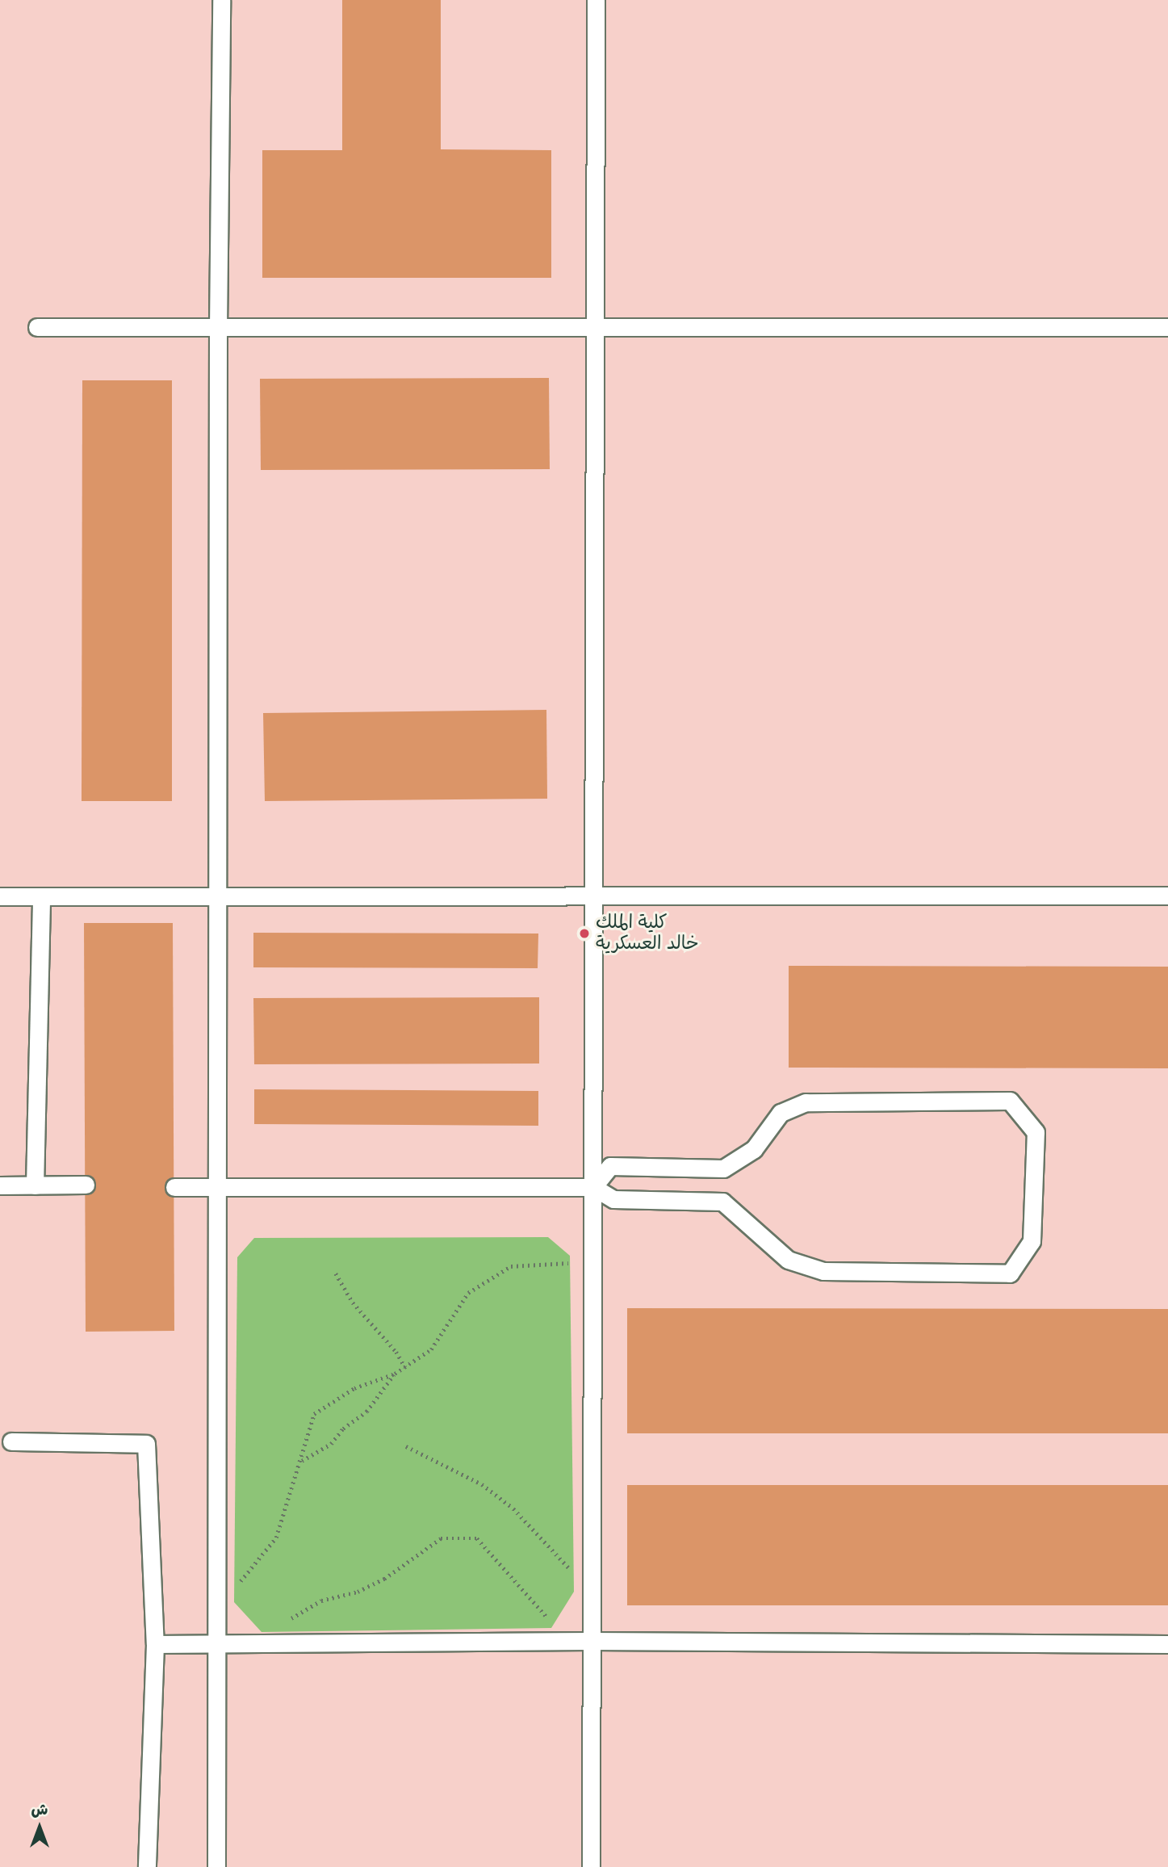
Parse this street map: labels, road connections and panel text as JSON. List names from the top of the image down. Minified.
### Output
{"places":["كلية الملك خالد العسكرية"],"north":"top"}
